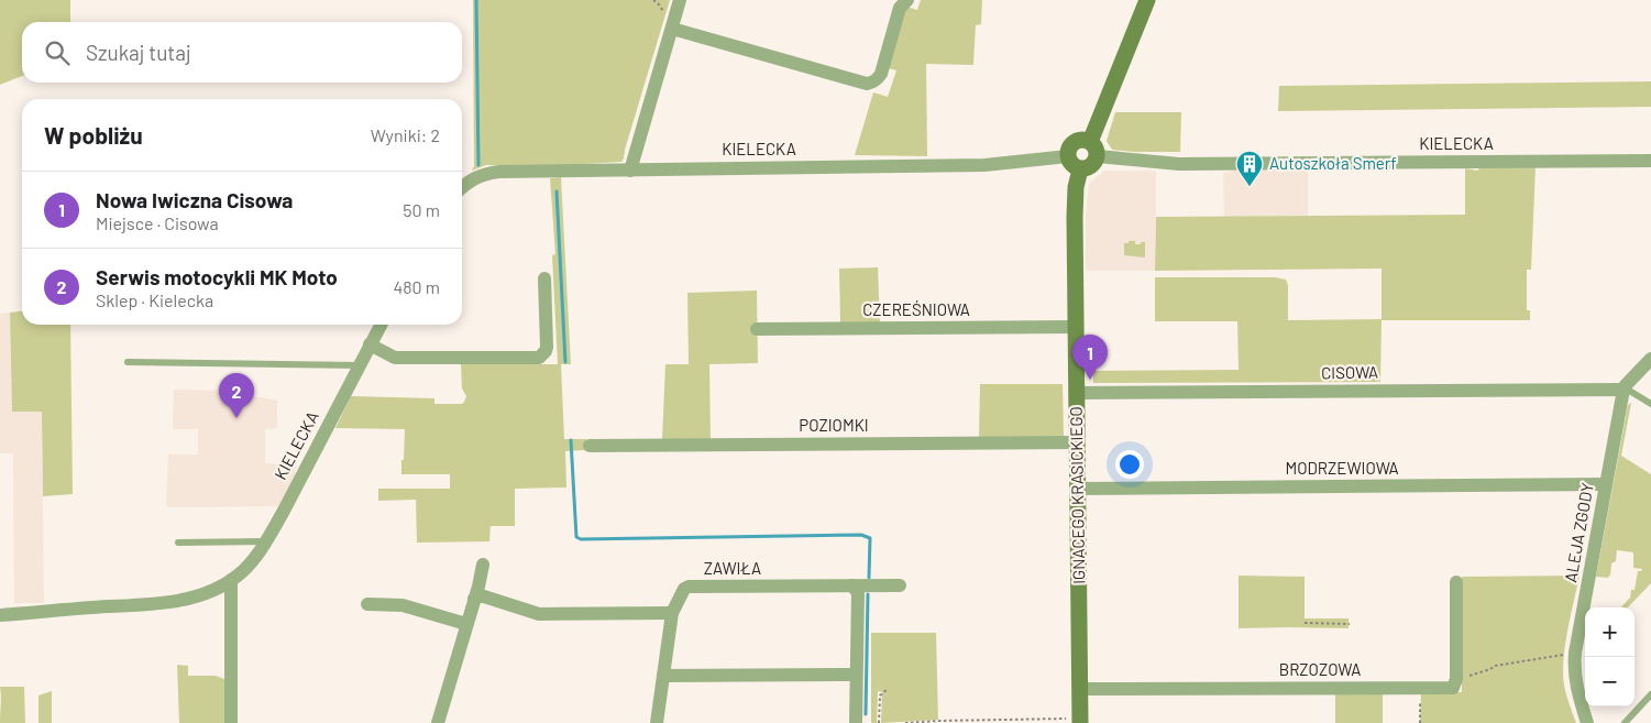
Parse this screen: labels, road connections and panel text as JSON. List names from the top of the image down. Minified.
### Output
{"streets":{"street":["KIELECKA","CZEREŚNIOWA","CISOWA","POZIOMKI","MODRZEWIOWA","IGNACEGO KRASICKIEGO","ALEJA ZGODY","ZAWIŁA","BRZOZOWA"]},"crossings":[["KIELECKA","IGNACEGO KRASICKIEGO"],["CZEREŚNIOWA","IGNACEGO KRASICKIEGO"],["CISOWA","IGNACEGO KRASICKIEGO"],["CISOWA","ALEJA ZGODY"],["POZIOMKI","IGNACEGO KRASICKIEGO"],["MODRZEWIOWA","IGNACEGO KRASICKIEGO"],["MODRZEWIOWA","ALEJA ZGODY"],["IGNACEGO KRASICKIEGO","BRZOZOWA"]],"places":{"building":["Autoszkoła Smerf"]},"page":{"search":"Szukaj tutaj","heading":["W pobliżu","Wyniki: 2"],"list":[{"mark":"1","name":"Nowa Iwiczna Cisowa","note":"Miejsce · Cisowa","value":"50 m"},{"mark":"2","name":"Serwis motocykli MK Moto","note":"Sklep · Kielecka","value":"480 m"}],"pins":["1","2"],"map_buttons":["+","−"]}}
